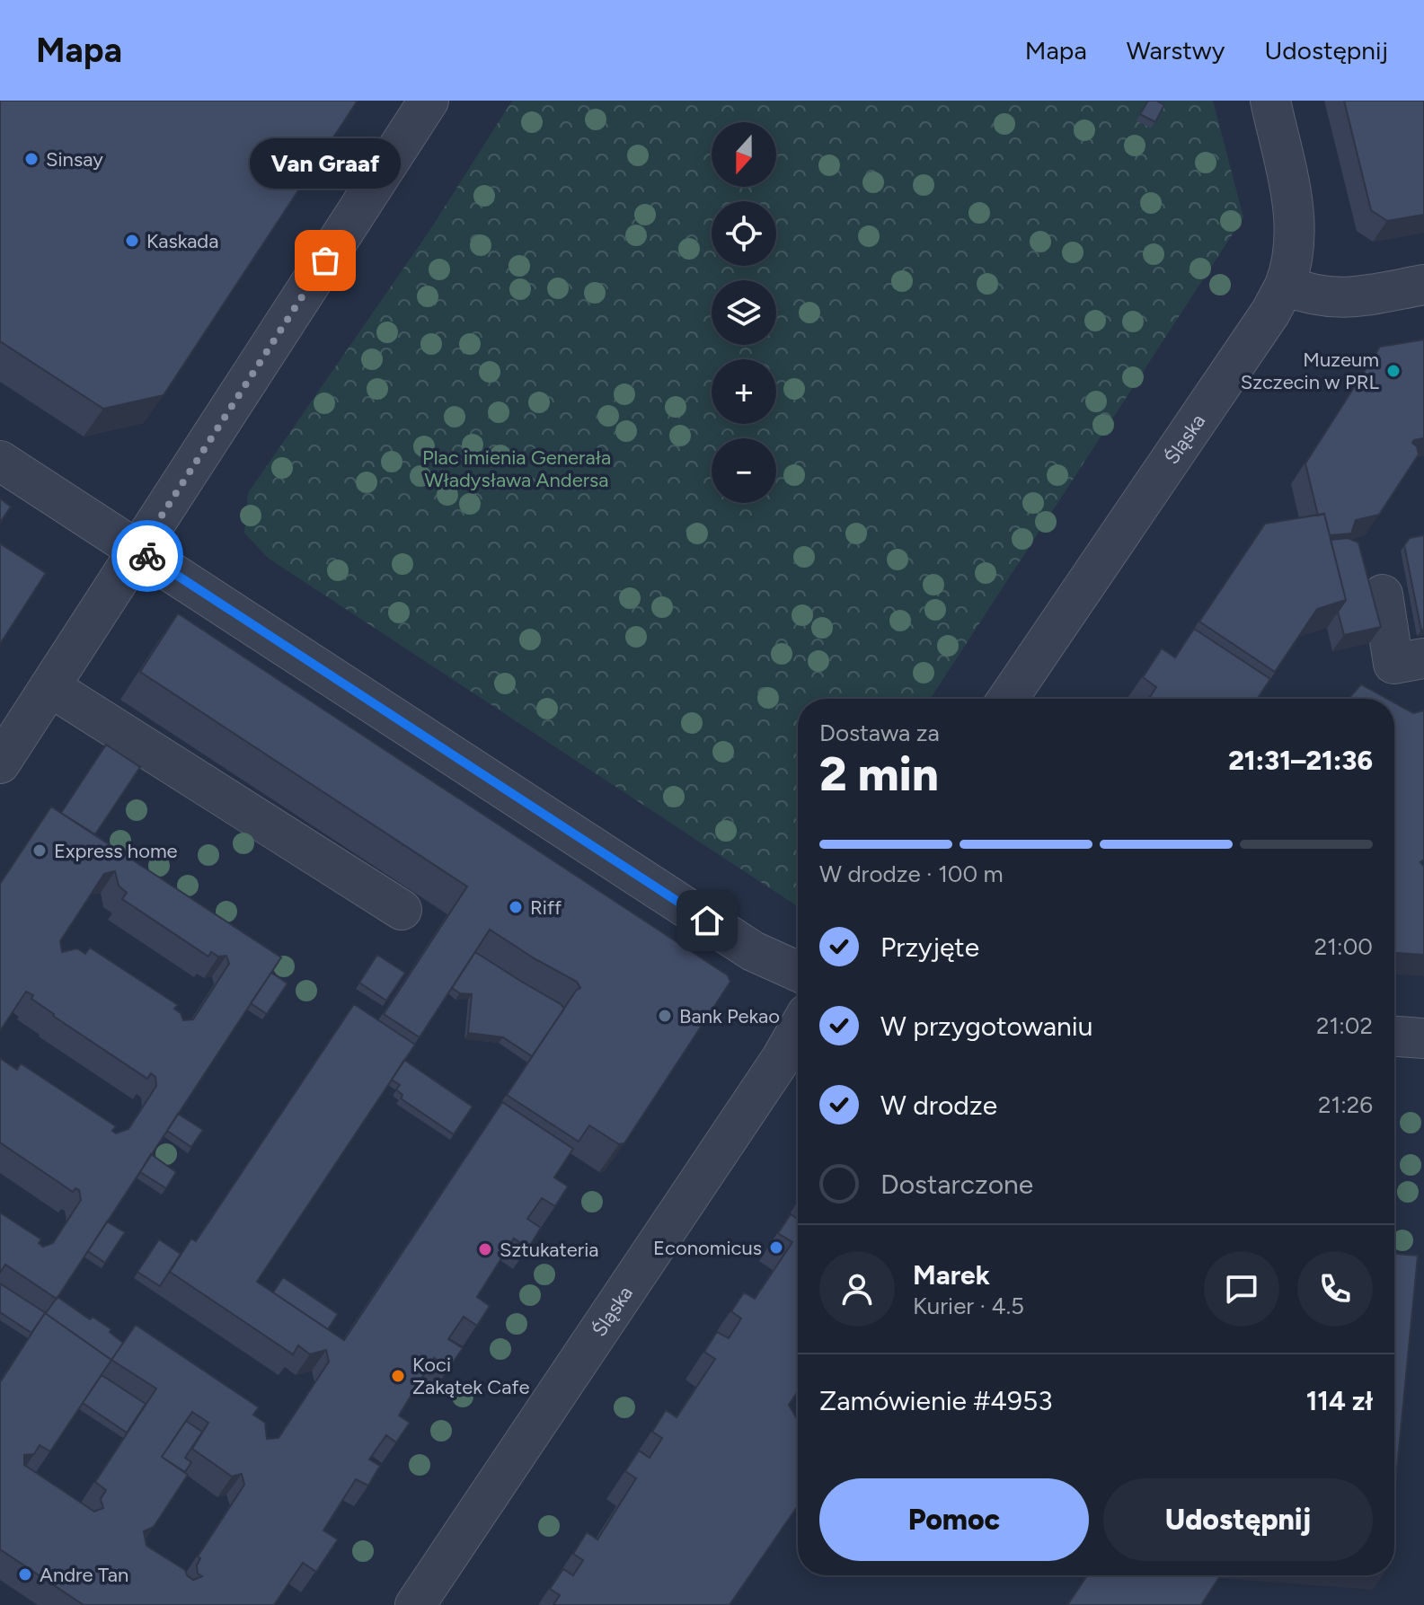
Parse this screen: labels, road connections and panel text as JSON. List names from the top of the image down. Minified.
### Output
{"streets":{"street":["Śląska"]},"parks":["Plac imienia Generała Władysława Andersa"],"places":["Sinsay","Kaskada","Van Graaf","Muzeum Szczecin w PRL","Express home","Riff","Bank Pekao","Economicus","Sztukateria","Koci Zakątek Cafe","Andre Tan"],"north":"bottom","page":{"header":"Mapa","nav":["Mapa","Warstwy","Udostępnij"],"map_buttons":["+","−"],"bubble":"Van Graaf","heading":["2 min","Dostawa za","21:31–21:36"],"panel":["Marek","Kurier · 4.5","Zamówienie #4953","114 zł"],"bar":"W drodze · 100 m","list":[["Przyjęte","21:00"],["W przygotowaniu","21:02"],["W drodze","21:26"],"Dostarczone"],"buttons":["Pomoc","Udostępnij"]}}
